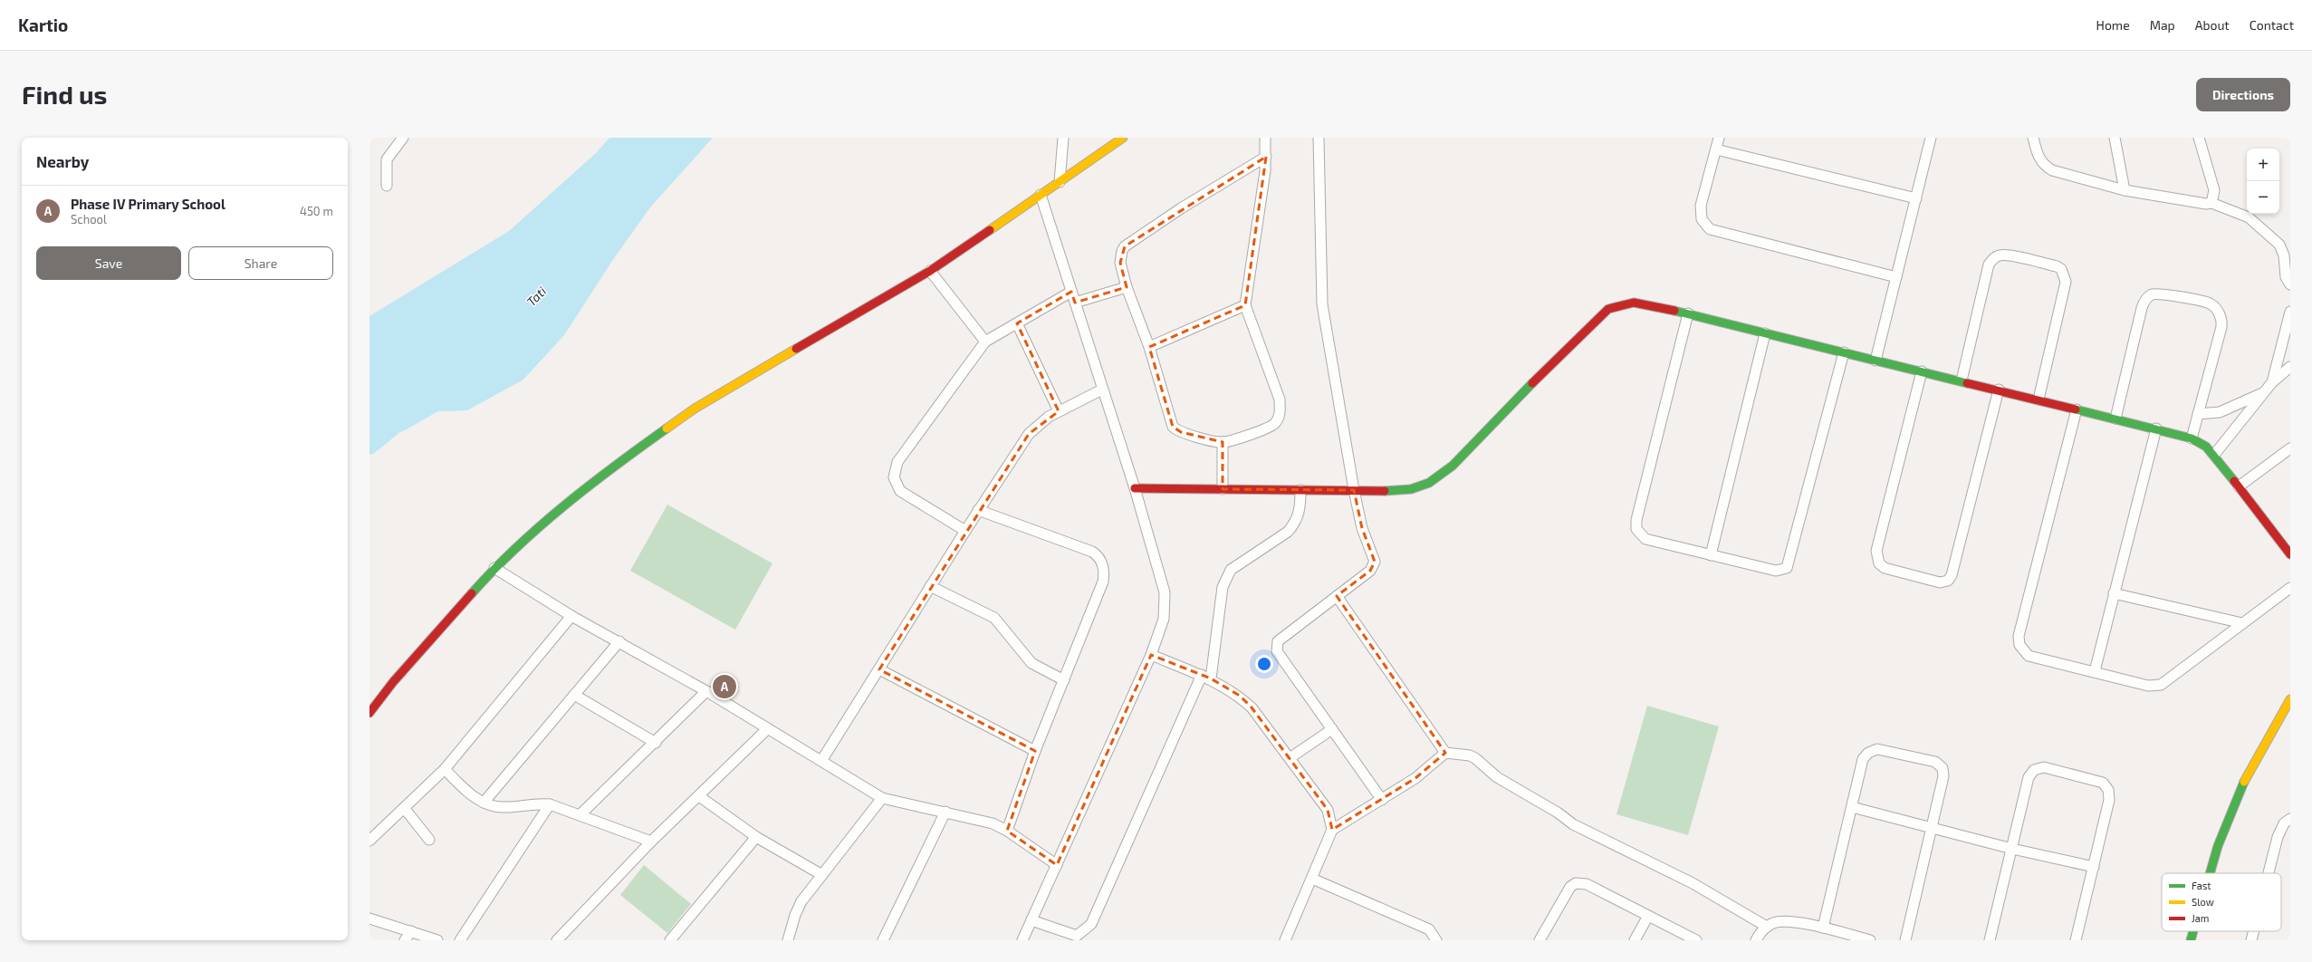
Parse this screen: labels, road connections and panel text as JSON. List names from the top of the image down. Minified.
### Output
{"water":["Tati"],"legend":["Fast","Slow","Jam"],"page":{"header":"Kartio","nav":["Home","Map","About","Contact"],"buttons":["Directions",["Save","Share"]],"title":"Find us","heading":"Nearby","map_buttons":["+","−"],"list":[{"mark":"A","name":"Phase IV Primary School","note":"School","value":"450 m"}],"pins":"A"}}
